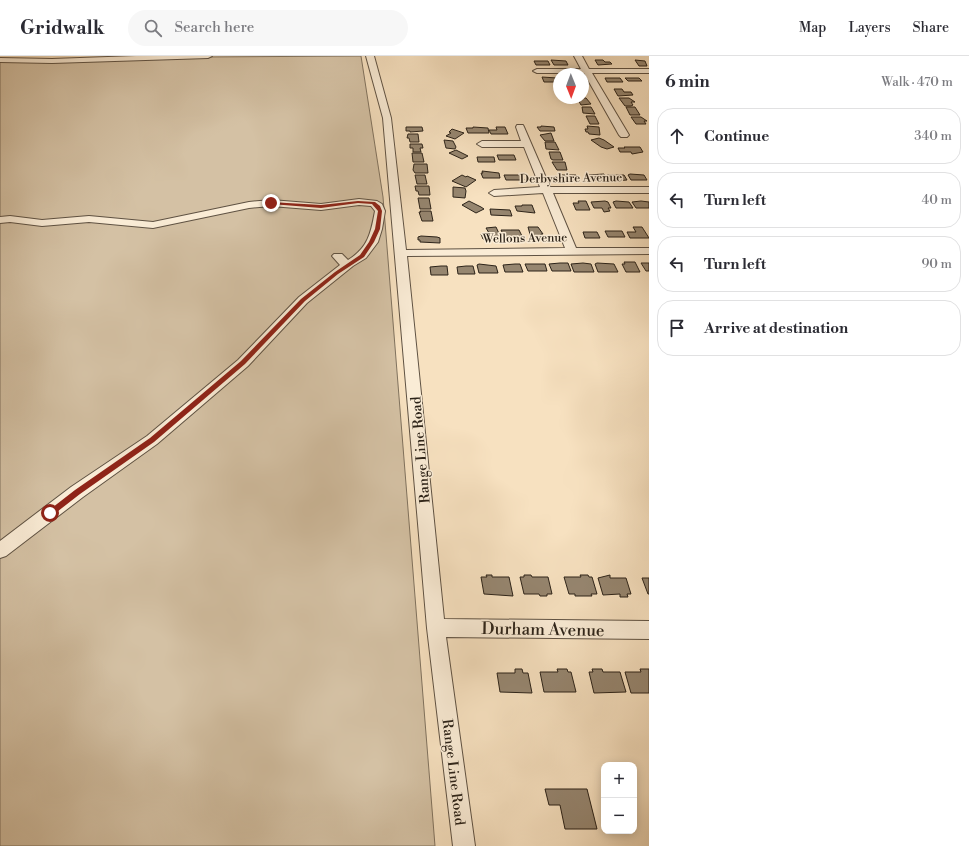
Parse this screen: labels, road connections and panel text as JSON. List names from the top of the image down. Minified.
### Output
{"streets":{"street":["Derbyshire Avenue","Wellons Avenue","Range Line Road","Durham Avenue"]},"crossings":[["Wellons Avenue","Range Line Road"],["Range Line Road","Durham Avenue"]],"north":"bottom","page":{"header":"Gridwalk","search":"Search here","nav":["Map","Layers","Share"],"heading":["6 min","Walk · 470 m"],"list":[["Continue","340 m"],["Turn left","40 m"],["Turn left","90 m"],"Arrive at destination"],"map_buttons":["+","−"]}}
